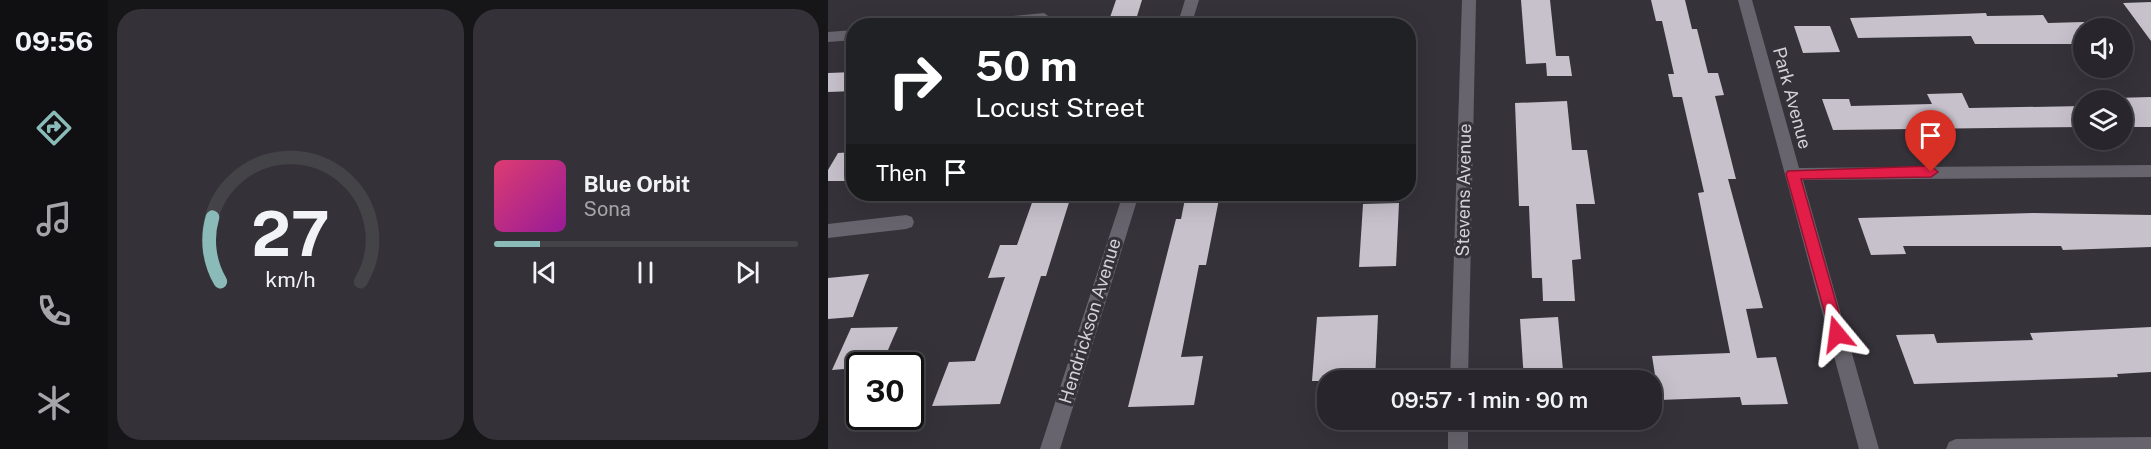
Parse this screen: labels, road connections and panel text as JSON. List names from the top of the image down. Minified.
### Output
{"streets":{"street":["Park Avenue","Stevens Avenue","Hendrickson Avenue"]},"page":{"tabs":"09:56","turn":["50 m","Locust Street"],"then":"Then","song":["Blue Orbit","Sona"],"limit":"30","trip":"09:57 · 1 min · 90 m","gauge":["27","km/h"]}}
